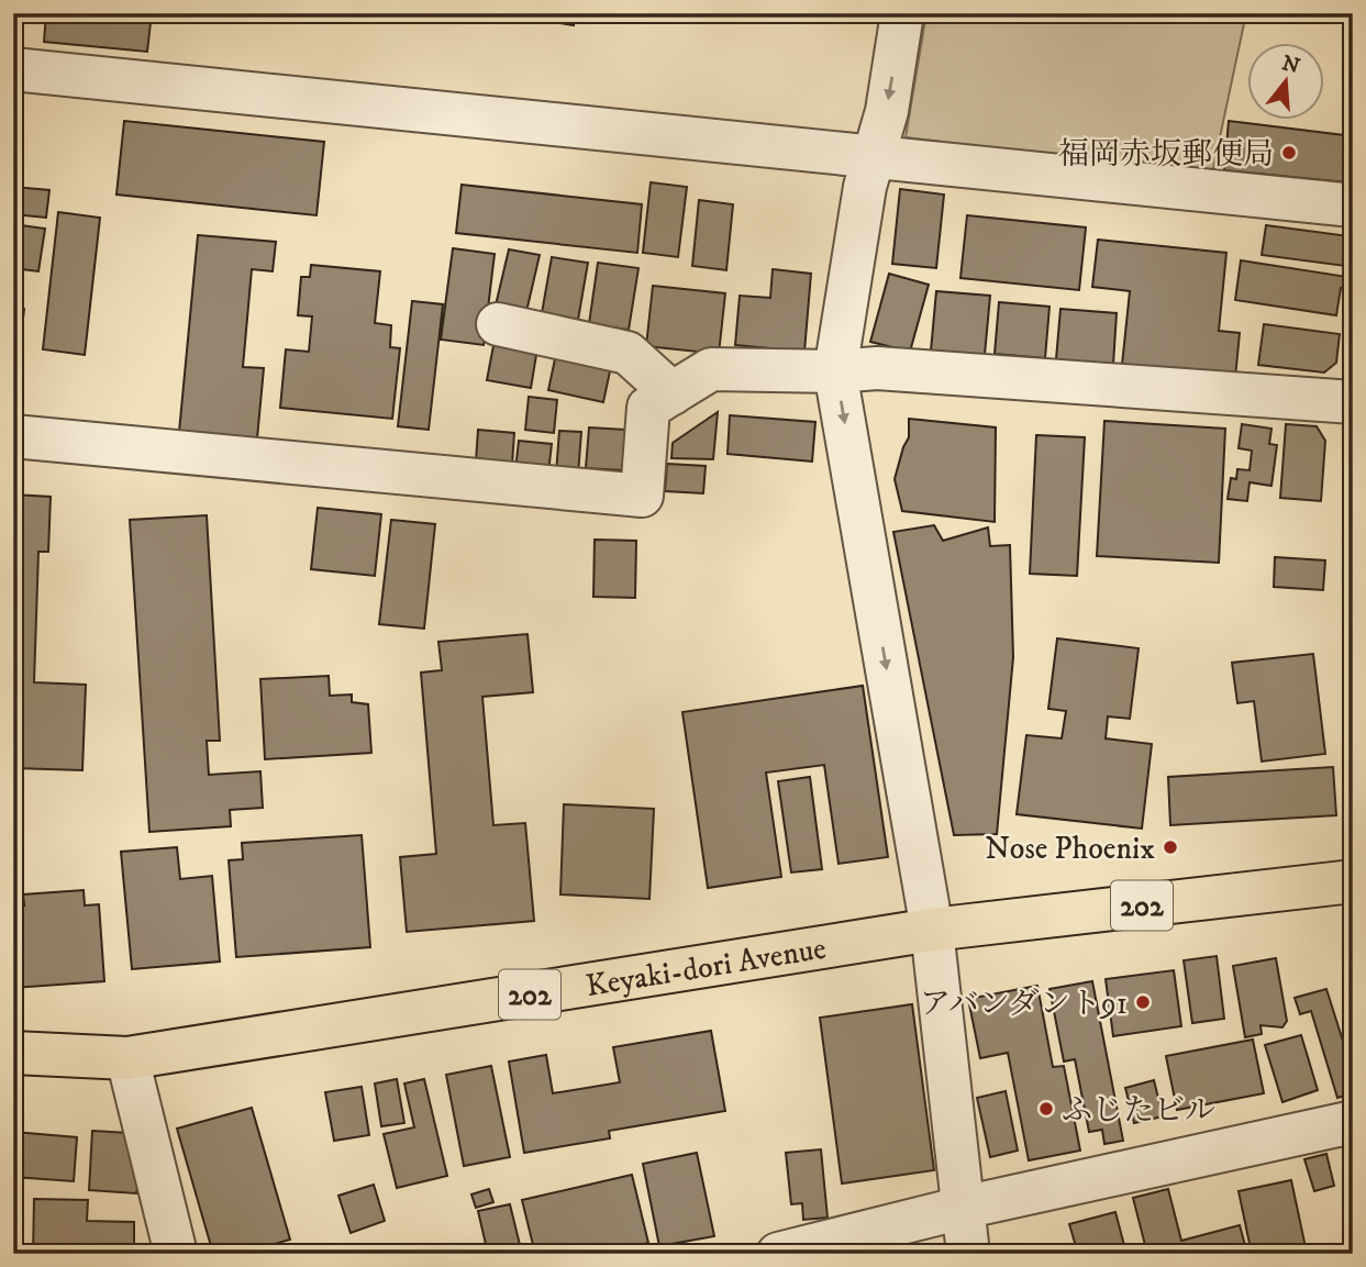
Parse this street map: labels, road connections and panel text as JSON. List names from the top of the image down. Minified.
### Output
{"streets":{"highway":["202","Keyaki-dori Avenue"]},"places":["福岡赤坂郵便局","Nose Phoenix","アバンダント91","ふじたビル"],"north":"top"}
